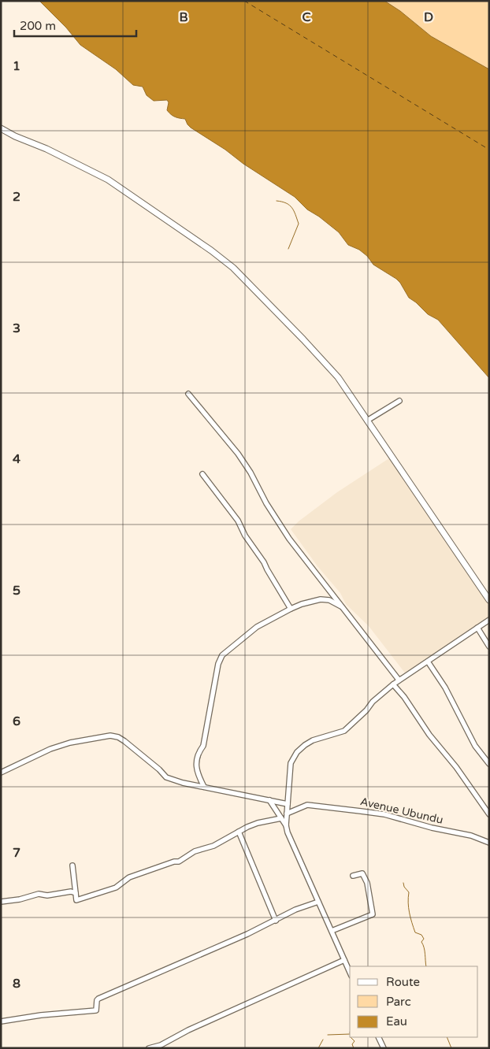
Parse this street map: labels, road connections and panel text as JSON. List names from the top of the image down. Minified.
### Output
{"streets":{"street":["Avenue Ubundu"]},"legend":["Route","Parc","Eau"],"scale_bar":"200 m","grid":{"columns":["B","C","D"],"rows":["1","2","3","4","5","6","7","8"]}}
